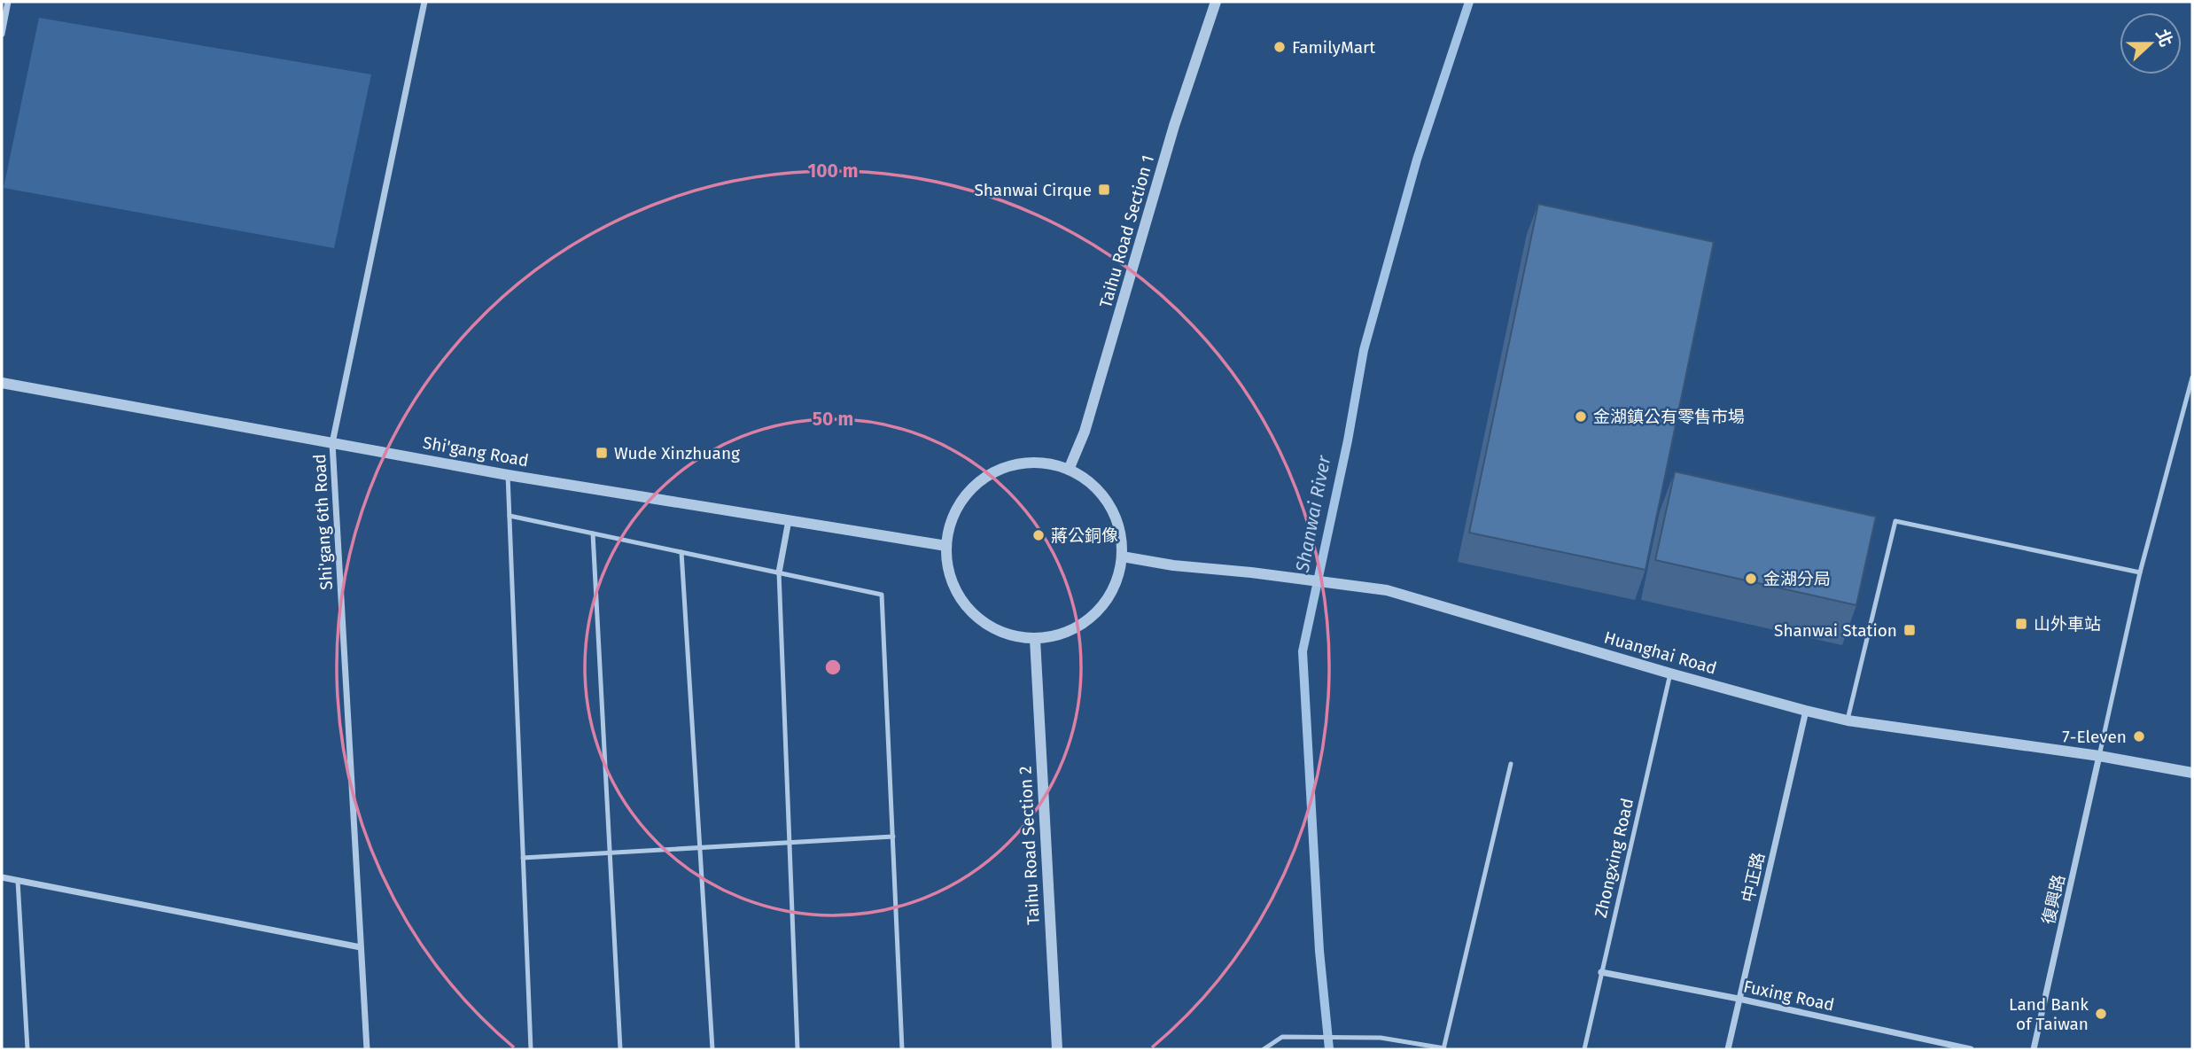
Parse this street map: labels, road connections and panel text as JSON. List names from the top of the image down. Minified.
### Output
{"streets":{"street":["Taihu Road Section 1","Shi'gang Road","Shi'gang 6th Road","Huanghai Road","Taihu Road Section 2","中正路","復興路","Fuxing Road"],"lane":["Zhongxing Road"]},"crossings":[["Taihu Road Section 1","Shi'gang Road"],["Taihu Road Section 1","Huanghai Road"],["Taihu Road Section 1","Taihu Road Section 2"],["Shi'gang Road","Shi'gang 6th Road"],["Shi'gang Road","Huanghai Road"],["Shi'gang Road","Taihu Road Section 2"],["Huanghai Road","Taihu Road Section 2"],["Huanghai Road","Zhongxing Road"],["Huanghai Road","中正路"],["Huanghai Road","復興路"],["Zhongxing Road","Fuxing Road"],["中正路","Fuxing Road"]],"water":["Shanwai River"],"places":{"other":["FamilyMart","金湖鎮公有零售市場","蔣公銅像","金湖分局","7-Eleven","Land Bank of Taiwan"],"transit":["Shanwai Cirque","Wude Xinzhuang","山外車站","Shanwai Station"]},"north":"right","rings":["100 m","50 m"]}
